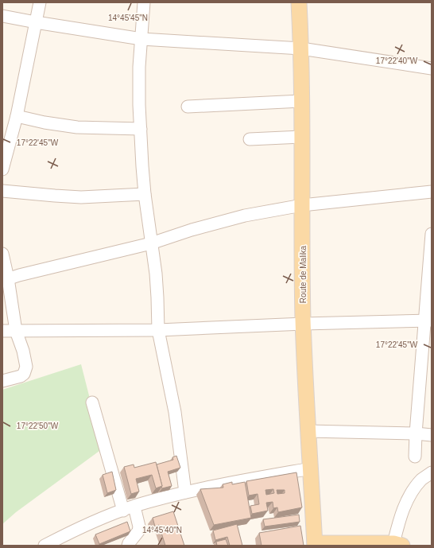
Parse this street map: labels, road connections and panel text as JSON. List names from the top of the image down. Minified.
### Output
{"streets":{"main road":["Route de Malika"]},"coordinates":["14°45'45\"N","17°22'40\"W","17°22'45\"W","17°22'50\"W","14°45'40\"N"]}
